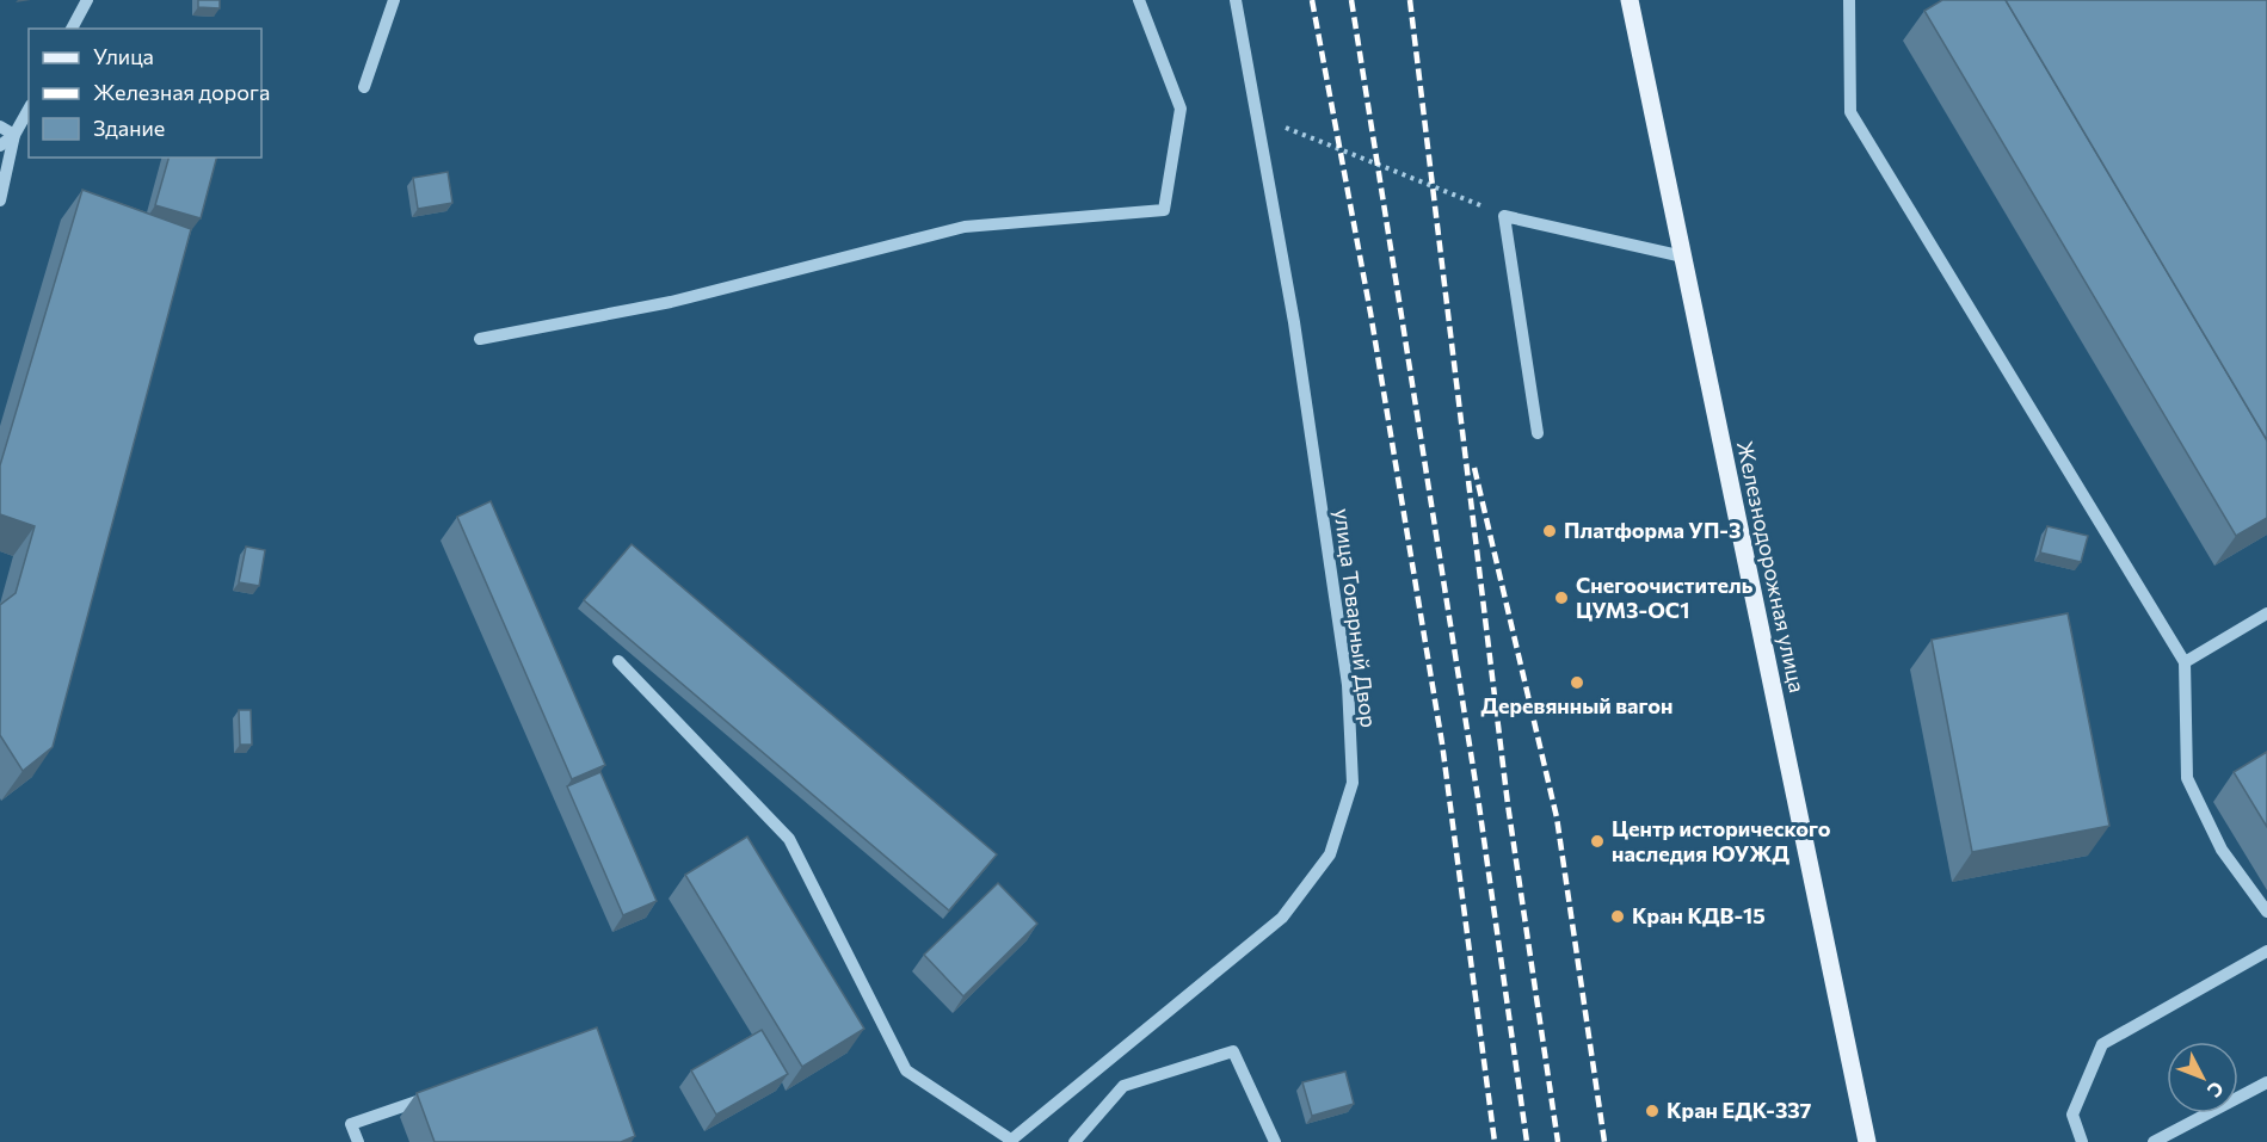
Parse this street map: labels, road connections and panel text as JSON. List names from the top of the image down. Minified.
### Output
{"streets":{"main road":["Железнодорожная улица"],"street":["улица Товарный Двор"]},"places":["Платформа УП-3","Снегоочиститель ЦУМ3-ОС1","Деревянный вагон","Центр исторического наследия ЮУЖД","Кран КДВ-15","Кран ЕДК-337"],"legend":["Улица","Железная дорога","Здание"],"north":"bottom right"}
